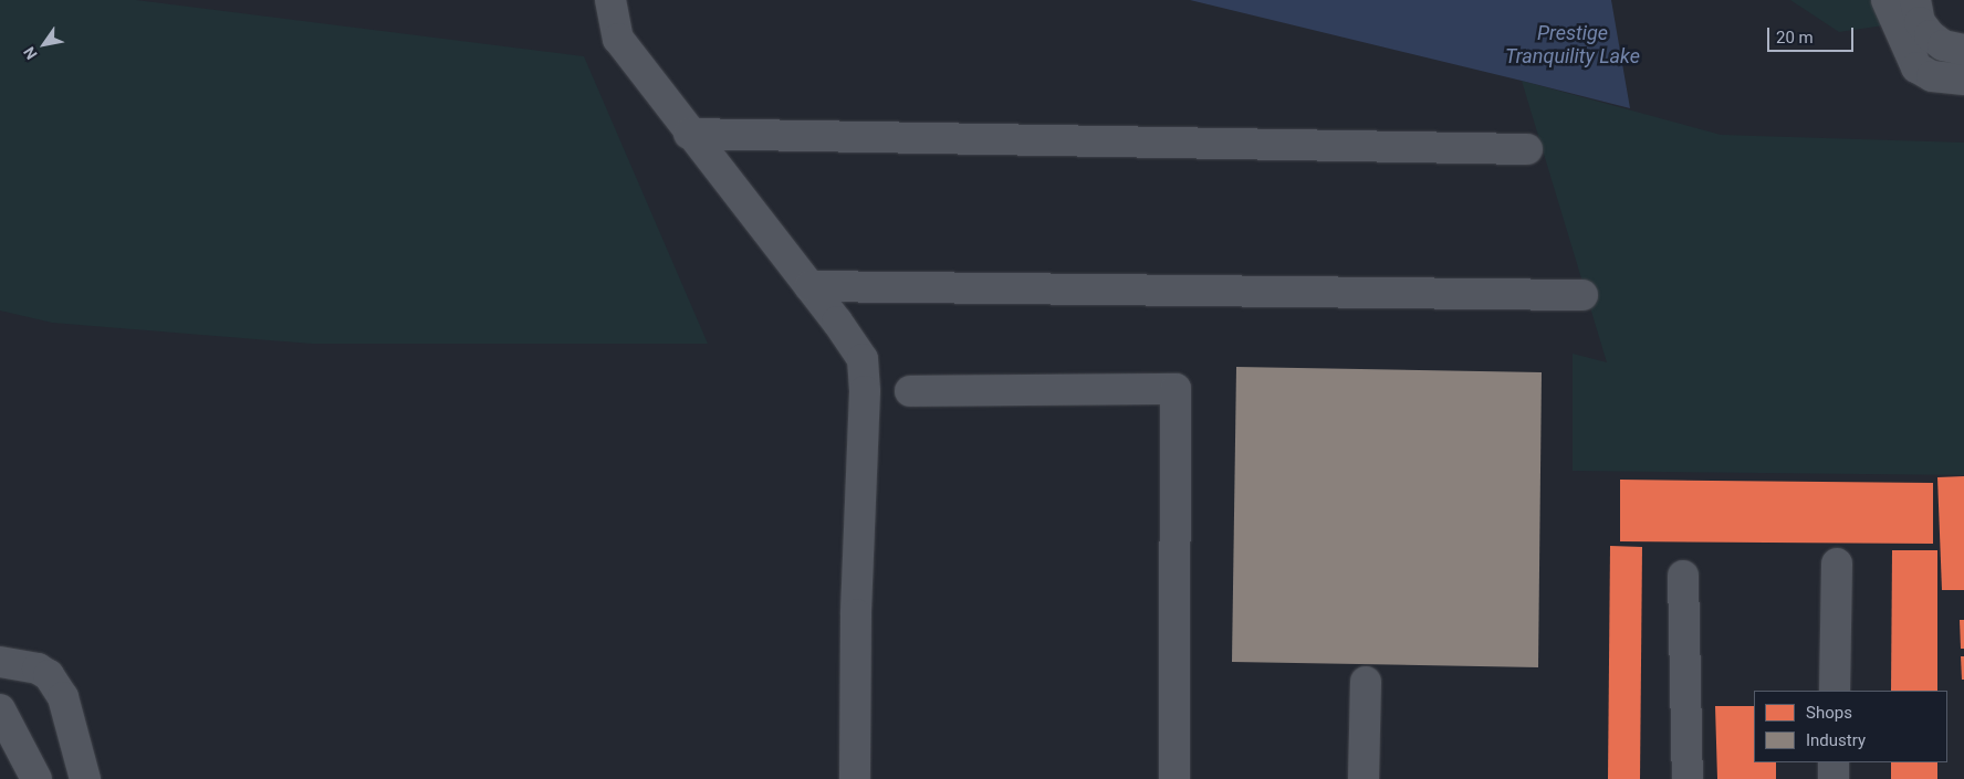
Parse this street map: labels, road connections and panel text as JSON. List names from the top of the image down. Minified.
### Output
{"water":["Prestige Tranquility Lake"],"legend":["Shops","Industry"],"scale_bar":"20 m","north":"bottom left"}
